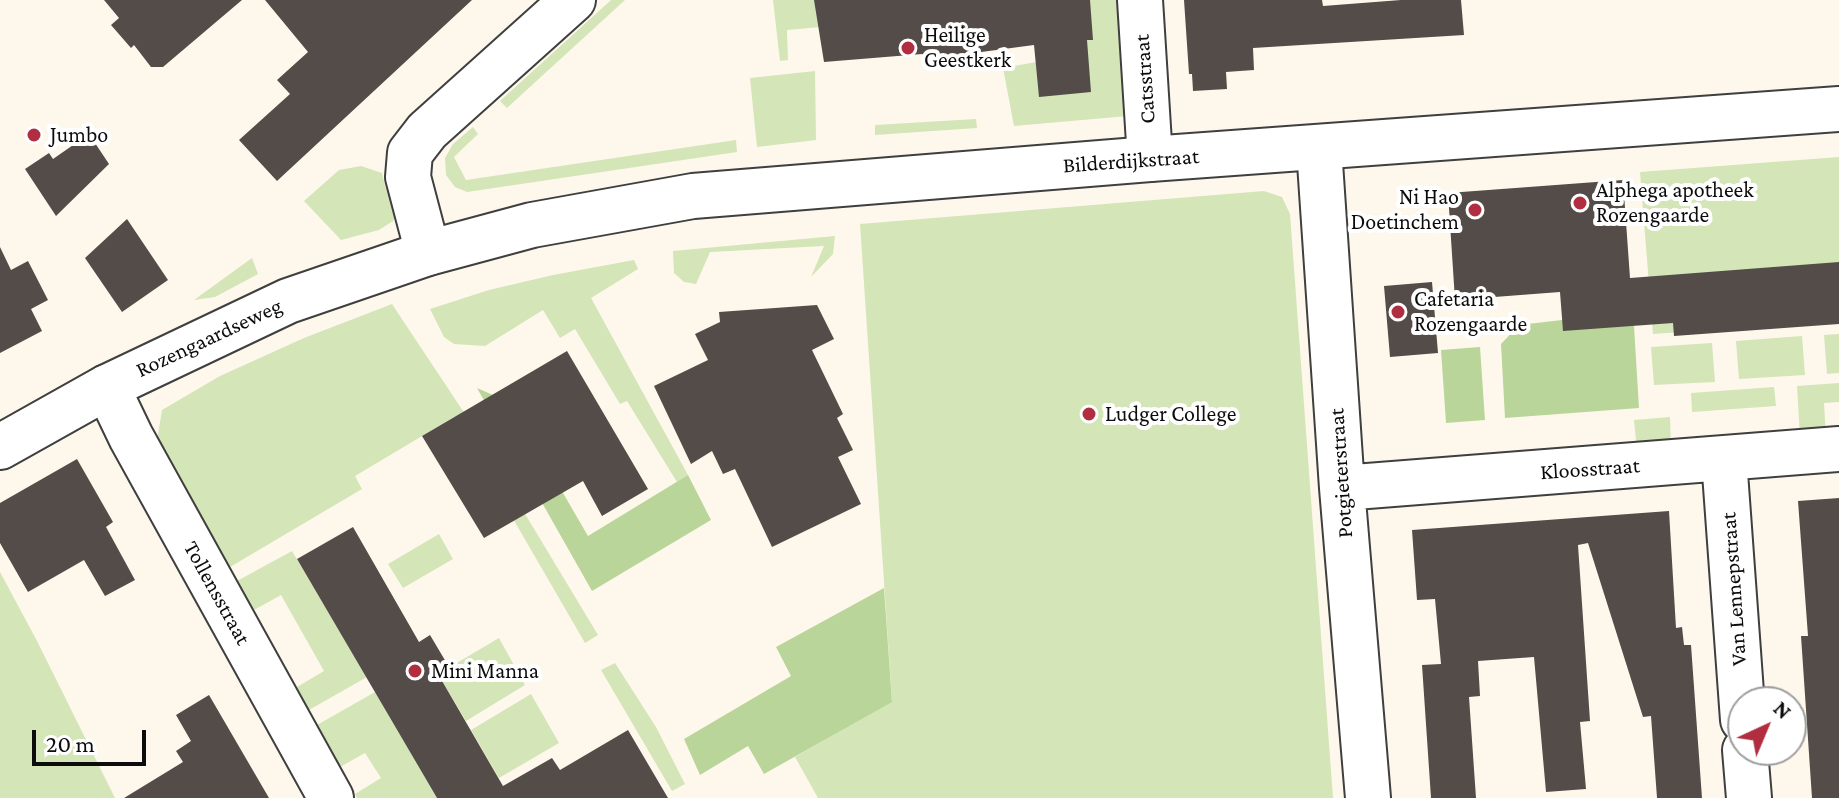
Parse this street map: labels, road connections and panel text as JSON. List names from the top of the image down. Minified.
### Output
{"streets":{"street":["Catsstraat","Bilderdijkstraat","Rozengaardseweg","Kloosstraat","Potgieterstraat","Van Lennepstraat","Tollensstraat"]},"crossings":[["Catsstraat","Bilderdijkstraat"],["Bilderdijkstraat","Rozengaardseweg"],["Bilderdijkstraat","Potgieterstraat"],["Rozengaardseweg","Tollensstraat"],["Kloosstraat","Potgieterstraat"],["Kloosstraat","Van Lennepstraat"]],"places":["Heilige Geestkerk","Jumbo","Alphega apotheek Rozengaarde","Ni Hao Doetinchem","Cafetaria Rozengaarde","Ludger College","Mini Manna"],"scale_bar":"20 m","north":"top right"}
